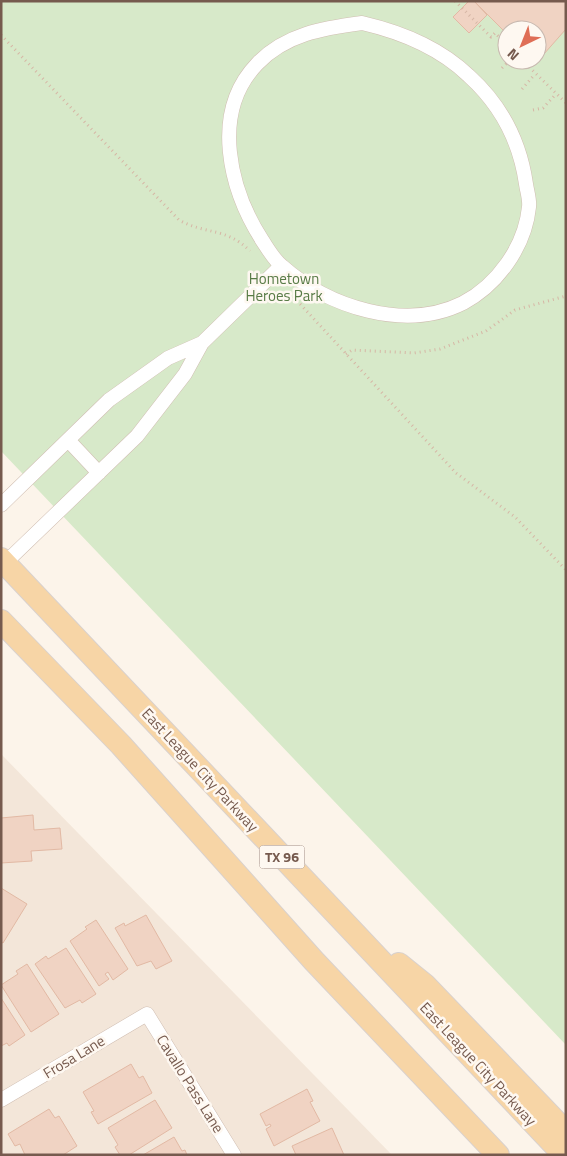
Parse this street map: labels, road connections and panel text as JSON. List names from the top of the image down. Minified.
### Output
{"streets":{"main road":["East League City Parkway","TX 96"],"street":["Frosa Lane","Cavallo Pass Lane"]},"crossings":[["Frosa Lane","Cavallo Pass Lane"]],"parks":["Hometown Heroes Park"],"north":"bottom left"}
